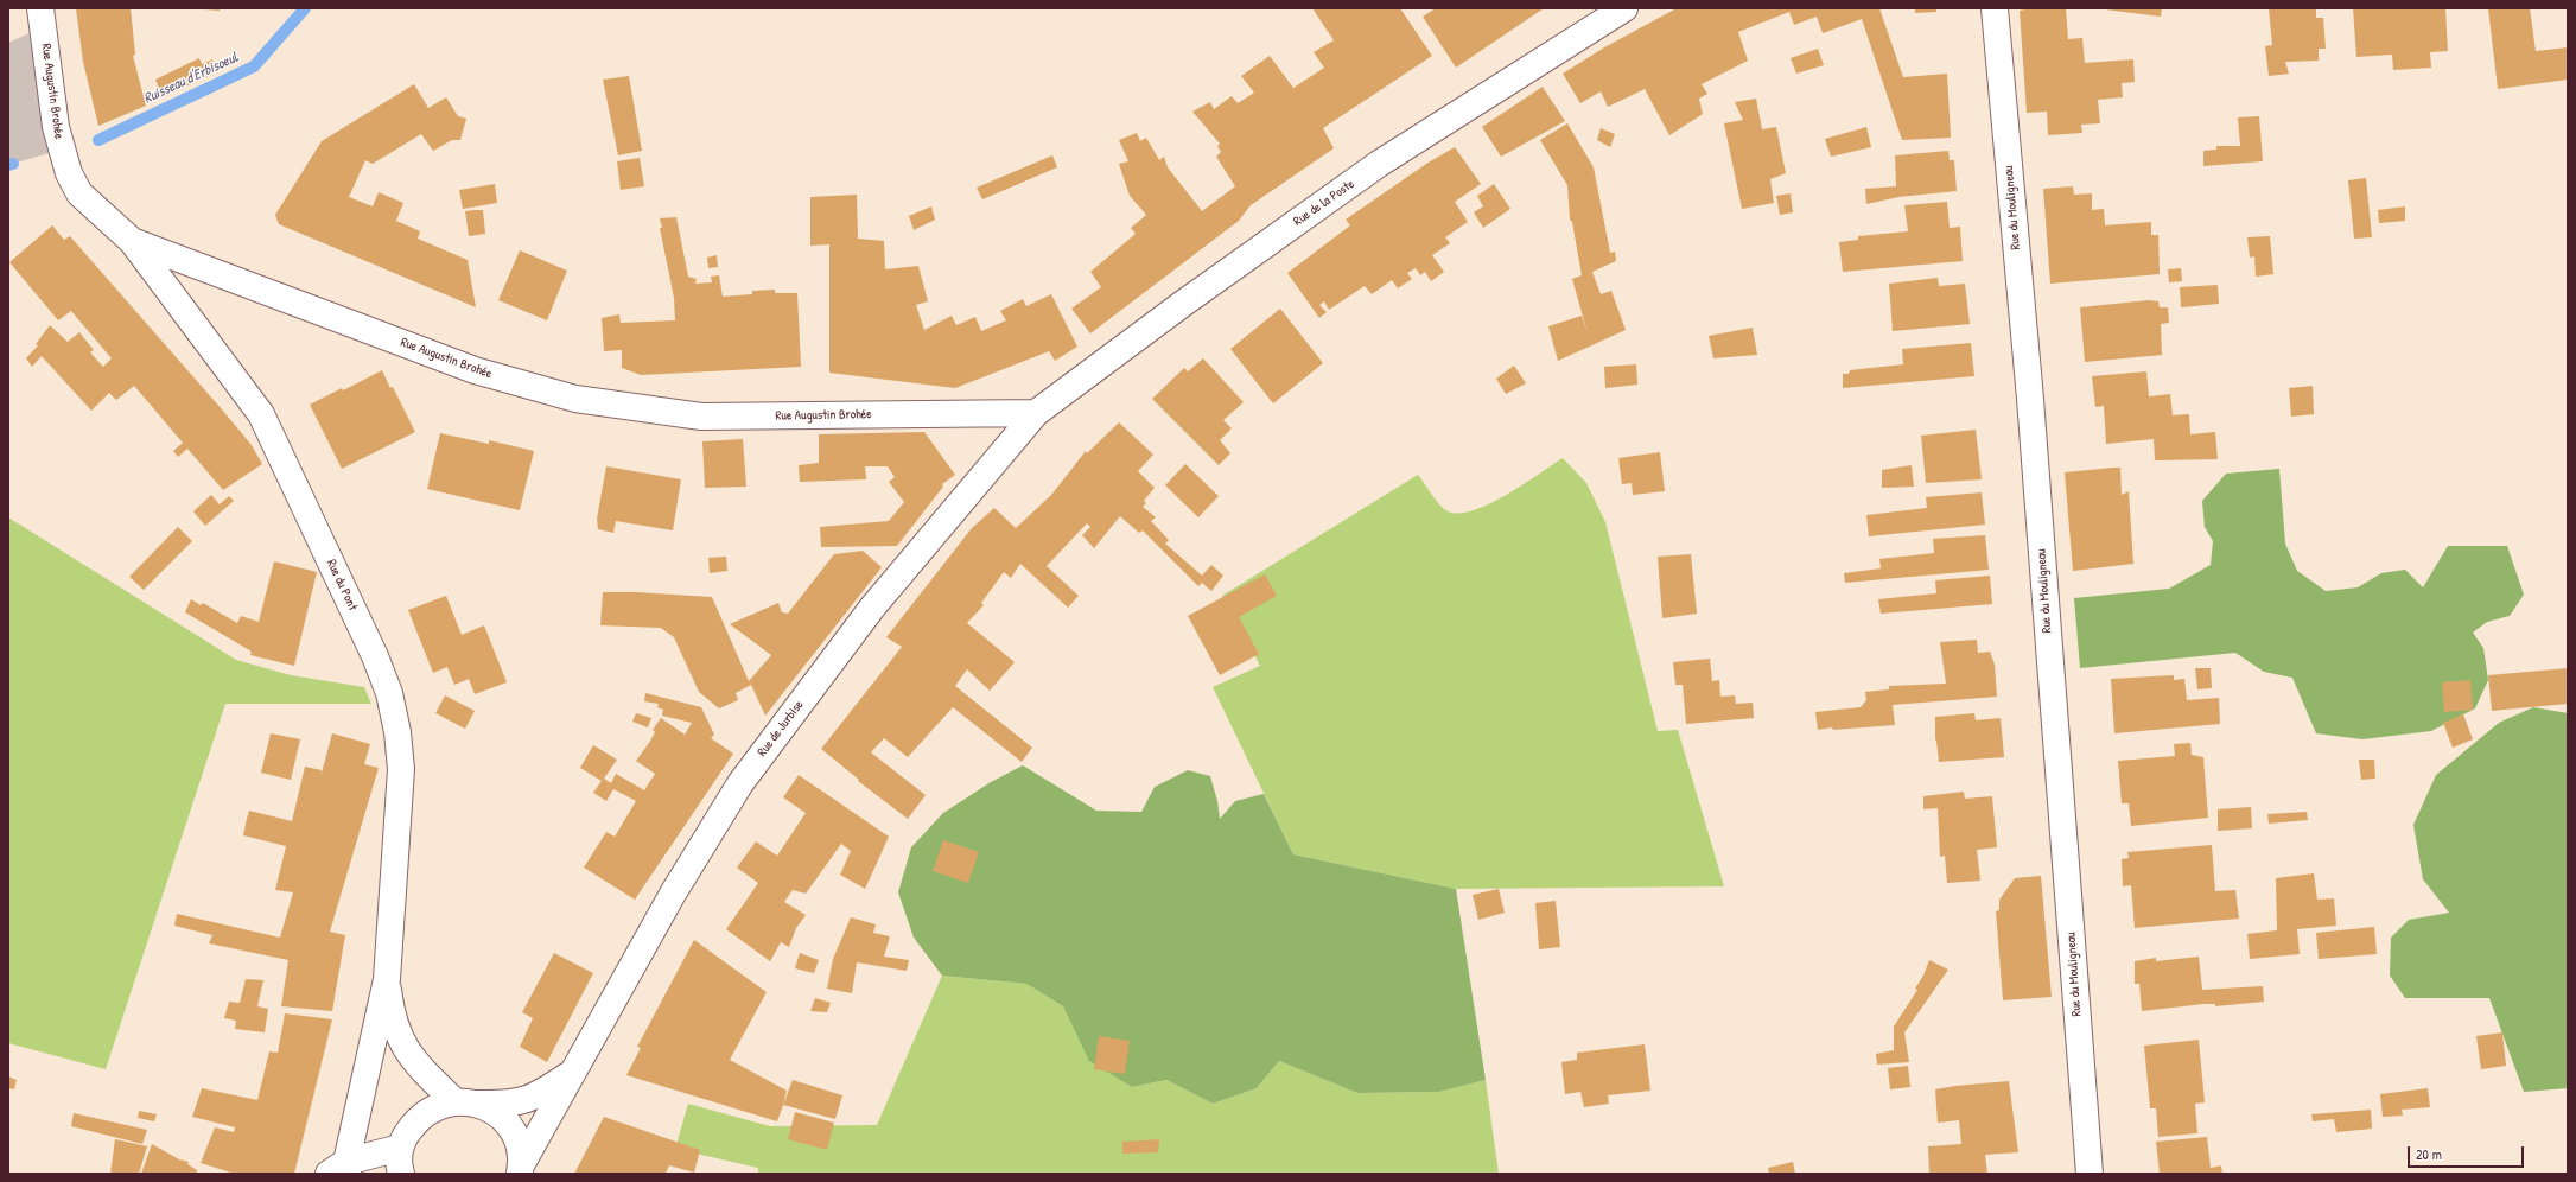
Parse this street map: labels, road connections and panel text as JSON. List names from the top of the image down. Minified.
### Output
{"streets":{"street":["Rue Augustin Brohée","Rue de la Poste","Rue du Mouligneau","Rue du Pont","Rue de Jurbise"]},"crossings":[["Rue Augustin Brohée","Rue de la Poste"],["Rue Augustin Brohée","Rue du Pont"],["Rue Augustin Brohée","Rue de Jurbise"],["Rue de la Poste","Rue de Jurbise"]],"water":["Ruisseau d'Erbisoeul"],"scale_bar":"20 m"}
